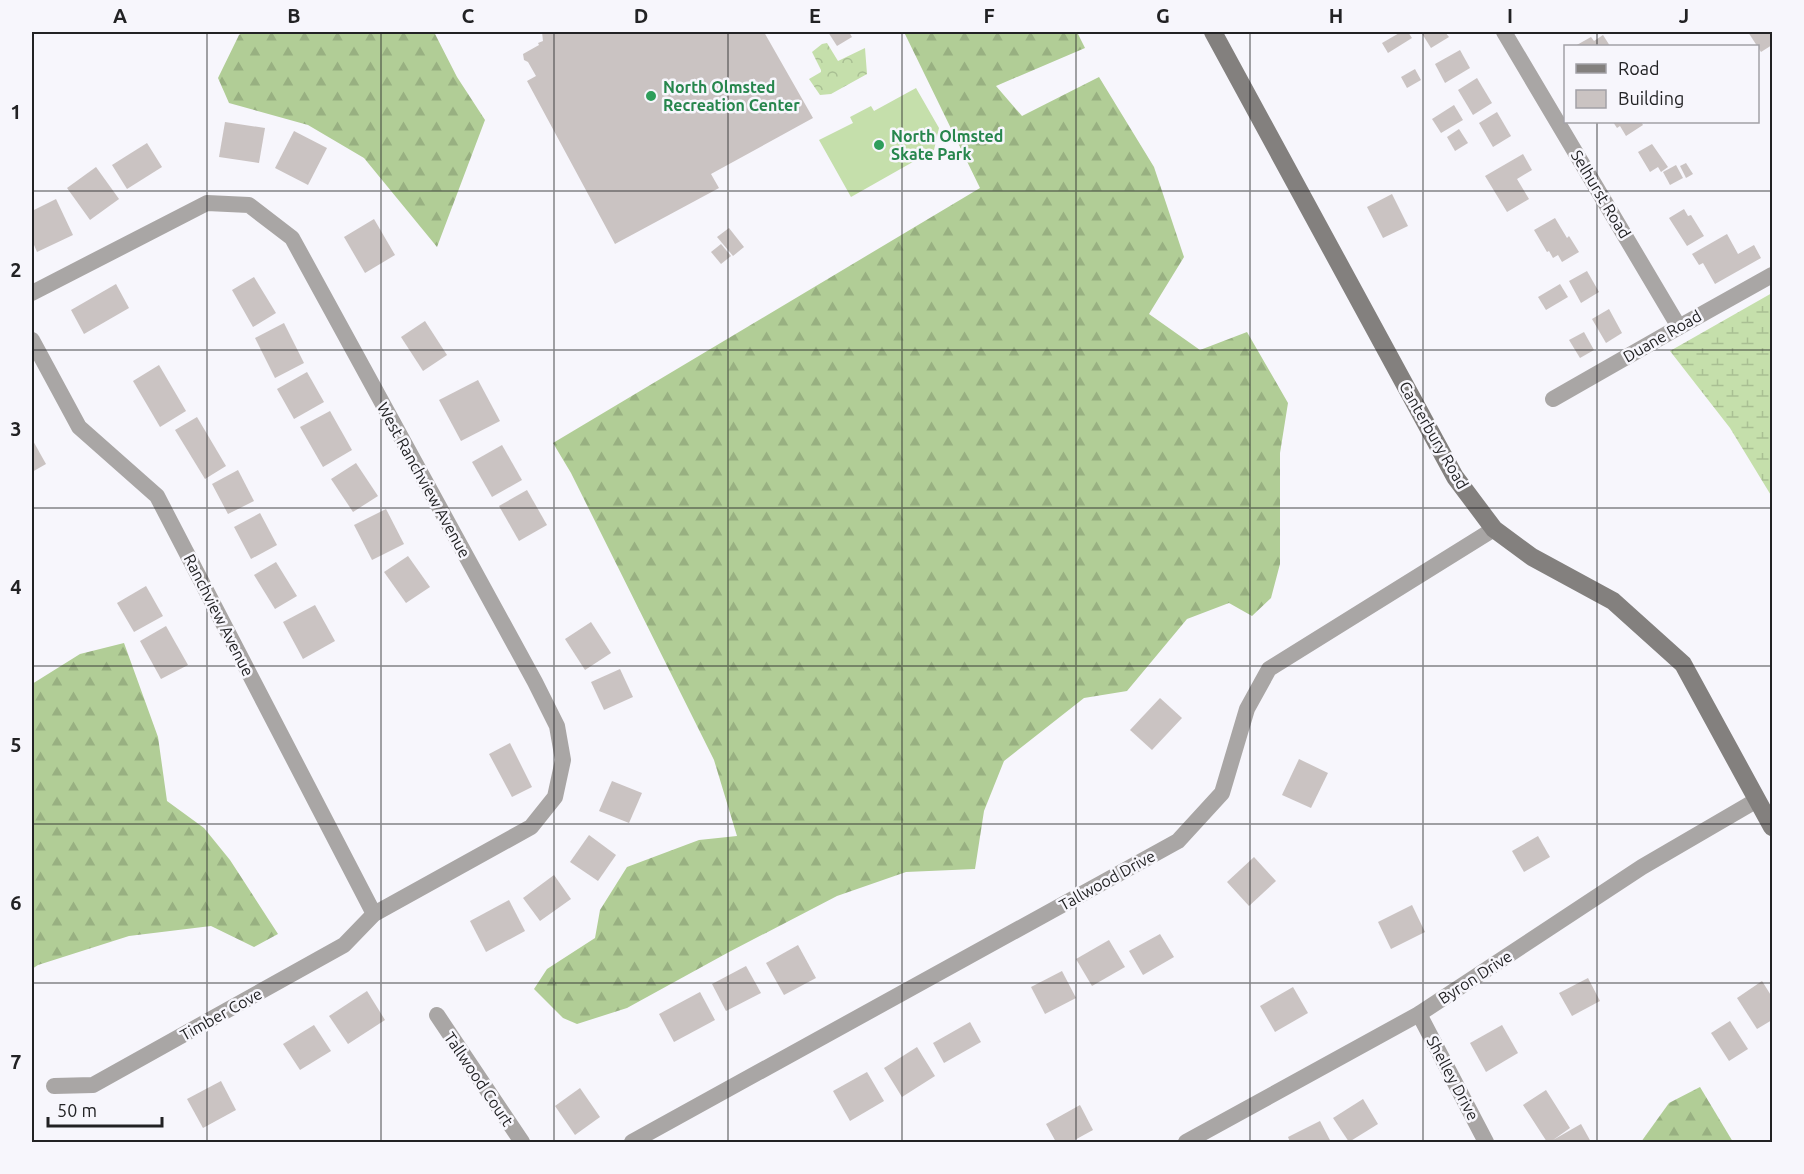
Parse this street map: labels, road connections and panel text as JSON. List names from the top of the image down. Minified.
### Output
{"streets":{"street":["Selhurst Road","Duane Road","Canterbury Road","West Ranchview Avenue","Ranchview Avenue","Tallwood Drive","Byron Drive","Timber Cove","Shelley Drive","Tallwood Court"]},"crossings":[["Selhurst Road","Duane Road"],["Canterbury Road","Tallwood Drive"],["Canterbury Road","Byron Drive"],["West Ranchview Avenue","Ranchview Avenue"],["West Ranchview Avenue","Timber Cove"],["Ranchview Avenue","Timber Cove"],["Byron Drive","Shelley Drive"]],"places":["North Olmsted Recreation Center","North Olmsted Skate Park"],"legend":["Road","Building"],"scale_bar":"50 m","grid":{"columns":["A","B","C","D","E","F","G","H","I","J"],"rows":["1","2","3","4","5","6","7"]}}
